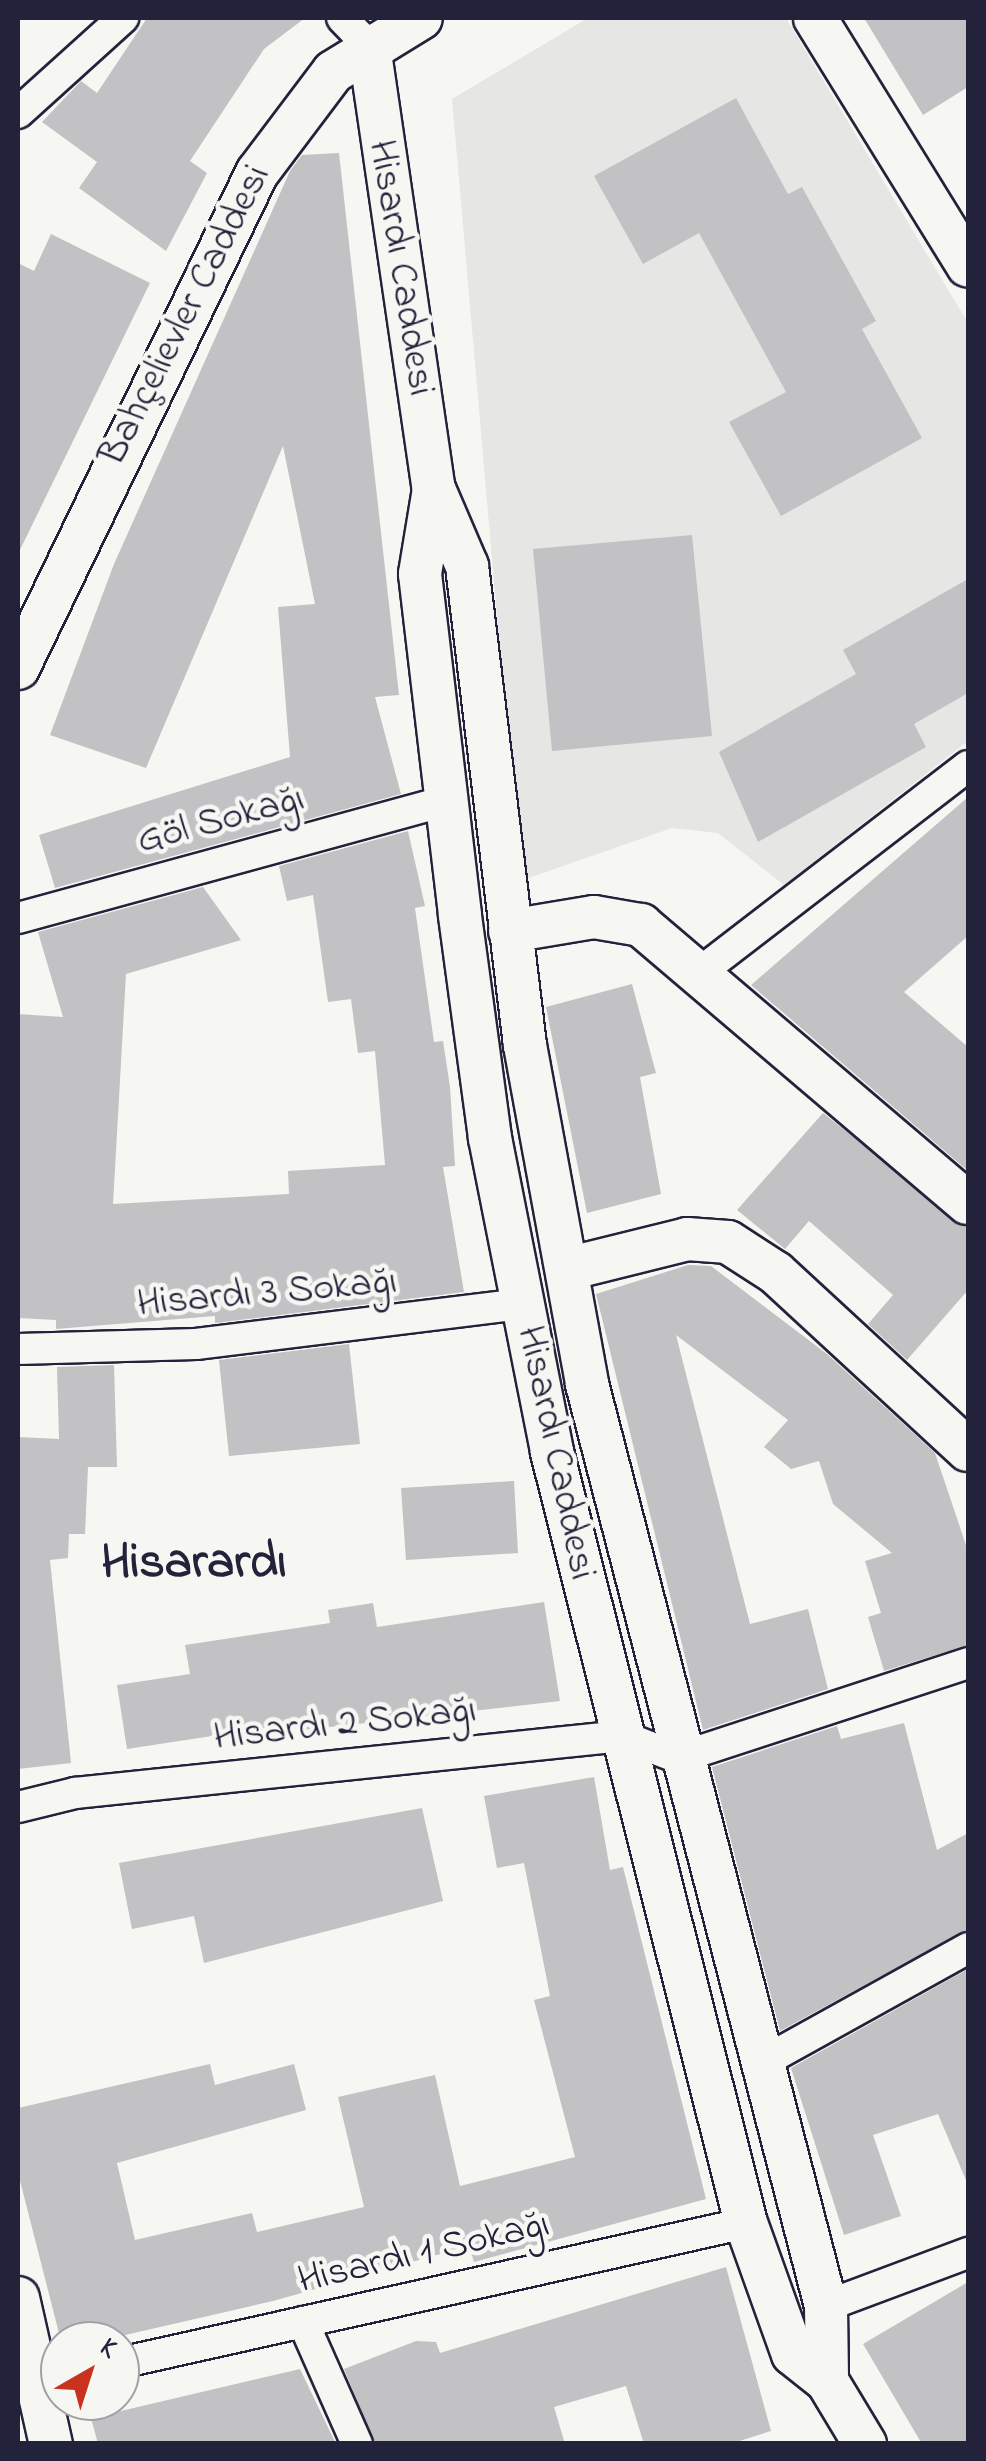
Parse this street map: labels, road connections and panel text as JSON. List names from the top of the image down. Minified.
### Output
{"streets":{"street":["Hisardı Caddesi","Bahçelievler Caddesi","Göl Sokağı","Hisardı 3 Sokağı","Hisardı 2 Sokağı","Hisardı 1 Sokağı"]},"crossings":[["Hisardı Caddesi","Bahçelievler Caddesi"],["Hisardı Caddesi","Göl Sokağı"],["Hisardı Caddesi","Hisardı 3 Sokağı"],["Hisardı Caddesi","Hisardı 2 Sokağı"],["Hisardı Caddesi","Hisardı 1 Sokağı"]],"districts":["Hisarardı"],"north":"top right"}
